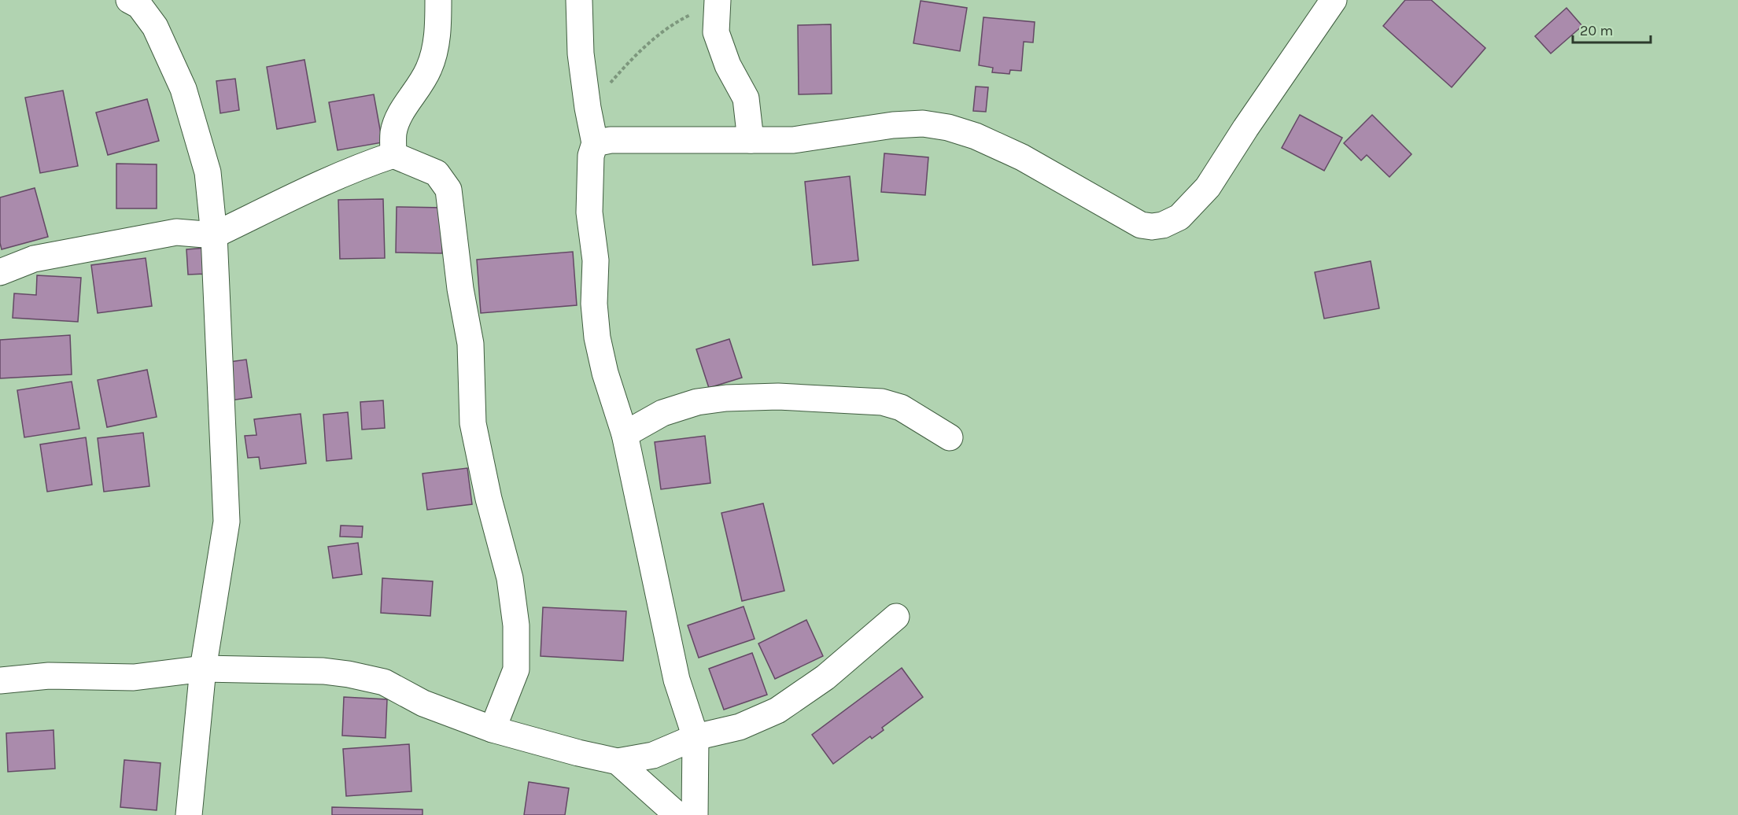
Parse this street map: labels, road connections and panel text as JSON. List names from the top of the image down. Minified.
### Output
{"scale_bar":"20 m"}
